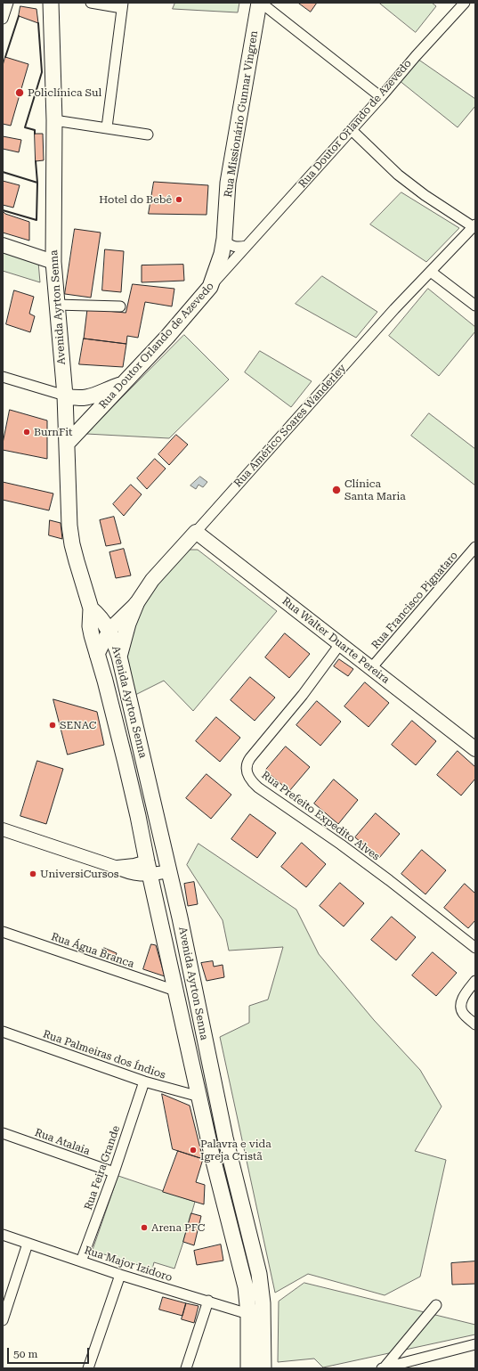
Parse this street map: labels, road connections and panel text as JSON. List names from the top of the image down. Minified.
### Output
{"streets":{"main road":["Rua Missionário Gunnar Vingren","Rua Doutor Orlando de Azevedo","Avenida Ayrton Senna","Rua Américo Soares Wanderley","Rua Walter Duarte Pereira"],"street":["Rua Francisco Pignataro","Rua Prefeito Expedito Alves","Rua Água Branca","Rua Palmeiras dos Índios","Rua Atalaia","Rua Feira Grande","Rua Major Izidoro"]},"crossings":[["Rua Missionário Gunnar Vingren","Rua Doutor Orlando de Azevedo"],["Rua Doutor Orlando de Azevedo","Avenida Ayrton Senna"],["Avenida Ayrton Senna","Rua Américo Soares Wanderley"],["Avenida Ayrton Senna","Rua Água Branca"],["Avenida Ayrton Senna","Rua Palmeiras dos Índios"],["Avenida Ayrton Senna","Rua Major Izidoro"],["Rua Américo Soares Wanderley","Rua Walter Duarte Pereira"],["Rua Francisco Pignataro","Rua Walter Duarte Pereira"],["Rua Walter Duarte Pereira","Rua Prefeito Expedito Alves"],["Rua Palmeiras dos Índios","Rua Feira Grande"],["Rua Atalaia","Rua Feira Grande"],["Rua Feira Grande","Rua Major Izidoro"]],"places":["Policlínica Sul","Hotel do Bebê","BurnFit","Clínica Santa Maria","SENAC","UniversiCursos","Palavra e vida Igreja Cristã","Arena PFC"],"scale_bar":"50 m"}
